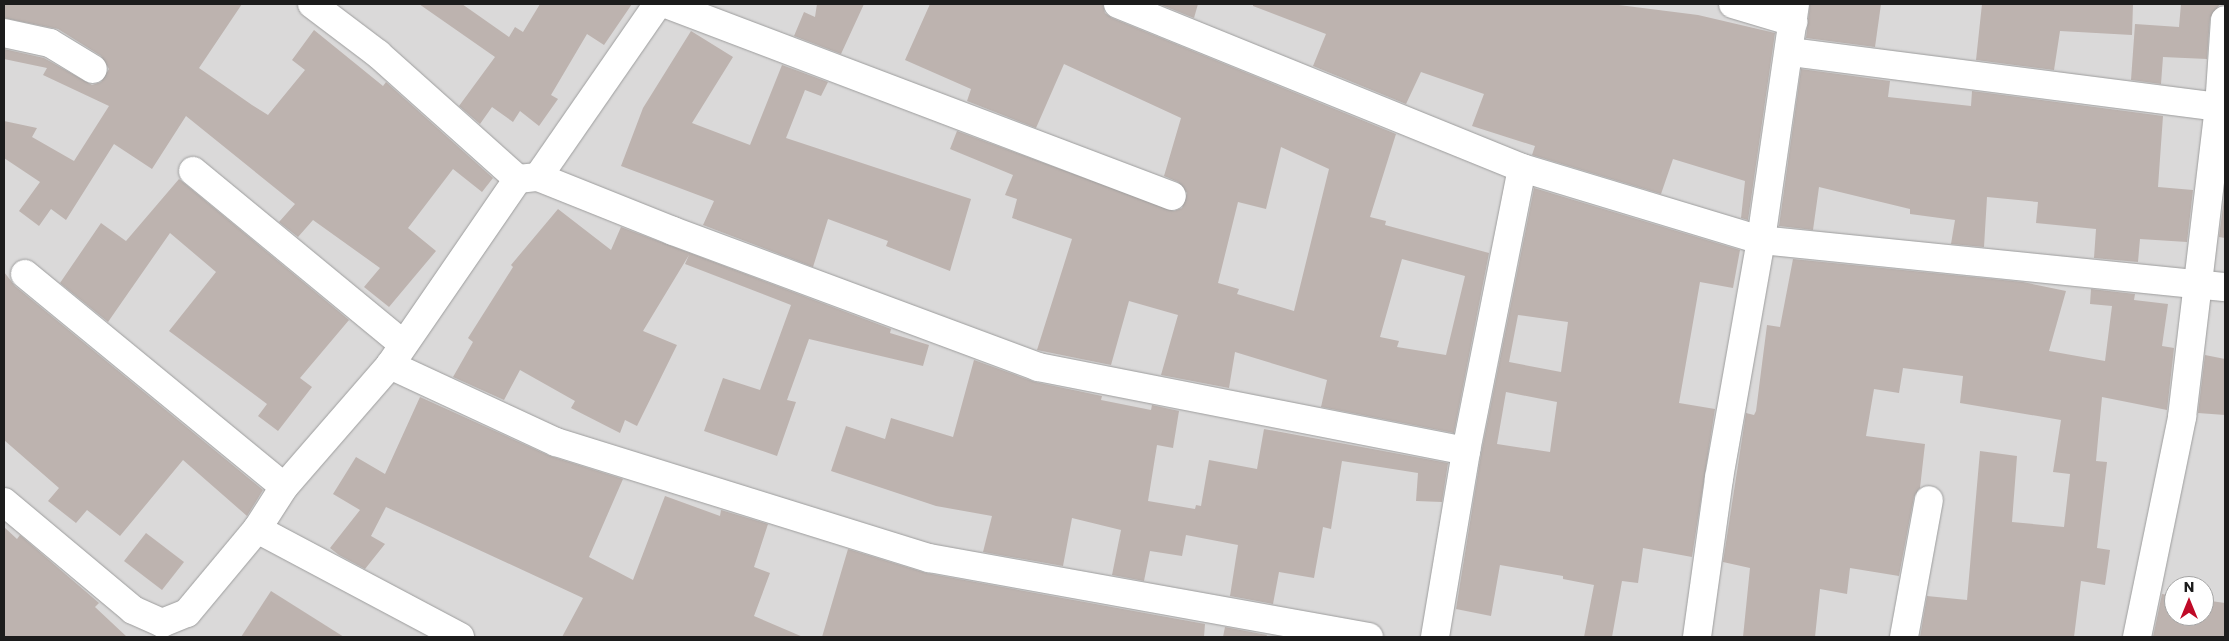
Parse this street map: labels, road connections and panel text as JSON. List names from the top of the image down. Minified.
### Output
{"north":"top"}
